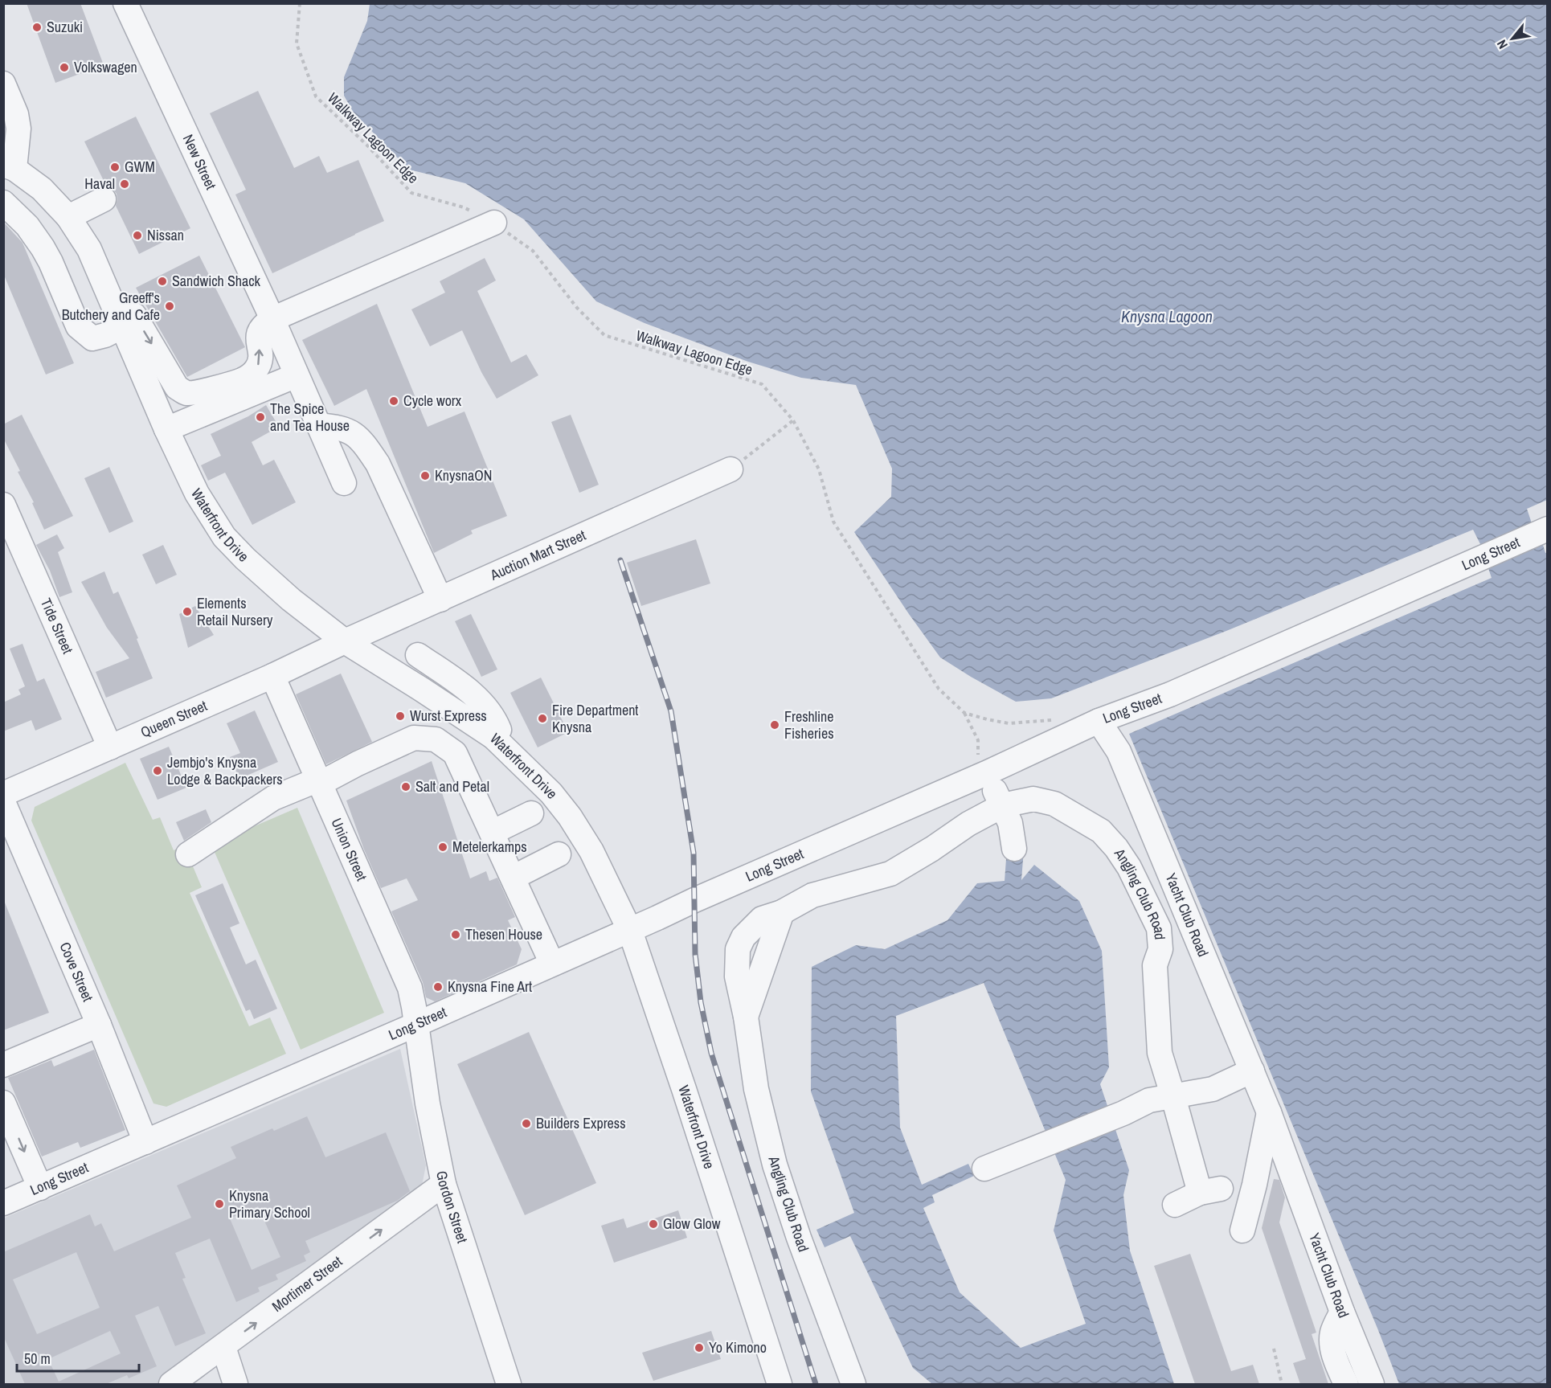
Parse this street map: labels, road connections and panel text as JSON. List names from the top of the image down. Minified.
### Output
{"streets":{"street":["New Street","Waterfront Drive","Long Street","Auction Mart Street","Tide Street","Queen Street","Union Street","Angling Club Road","Yacht Club Road","Cove Street","Gordon Street","Mortimer Street"],"path":["Walkway Lagoon Edge"]},"crossings":[["Waterfront Drive","Long Street"],["Waterfront Drive","Auction Mart Street"],["Waterfront Drive","Queen Street"],["Long Street","Union Street"],["Long Street","Yacht Club Road"],["Long Street","Cove Street"],["Long Street","Gordon Street"],["Auction Mart Street","Queen Street"],["Tide Street","Queen Street"],["Queen Street","Union Street"],["Union Street","Gordon Street"],["Gordon Street","Mortimer Street"]],"one_way":["Mortimer Street"],"water":["Knysna Lagoon"],"places":["Suzuki","Volkswagen","GWM","Haval","Nissan","Sandwich Shack","Greeff's Butchery and Cafe","Cycle worx","The Spice and Tea House","KnysnaON","Elements Retail Nursery","Wurst Express","Fire Department Knysna","Freshline Fisheries","Jembjo's Knysna Lodge & Backpackers","Salt and Petal","Metelerkamps","Thesen House","Knysna Fine Art","Builders Express","Knysna Primary School","Glow Glow","Yo Kimono"],"scale_bar":"50 m","north":"bottom left"}
